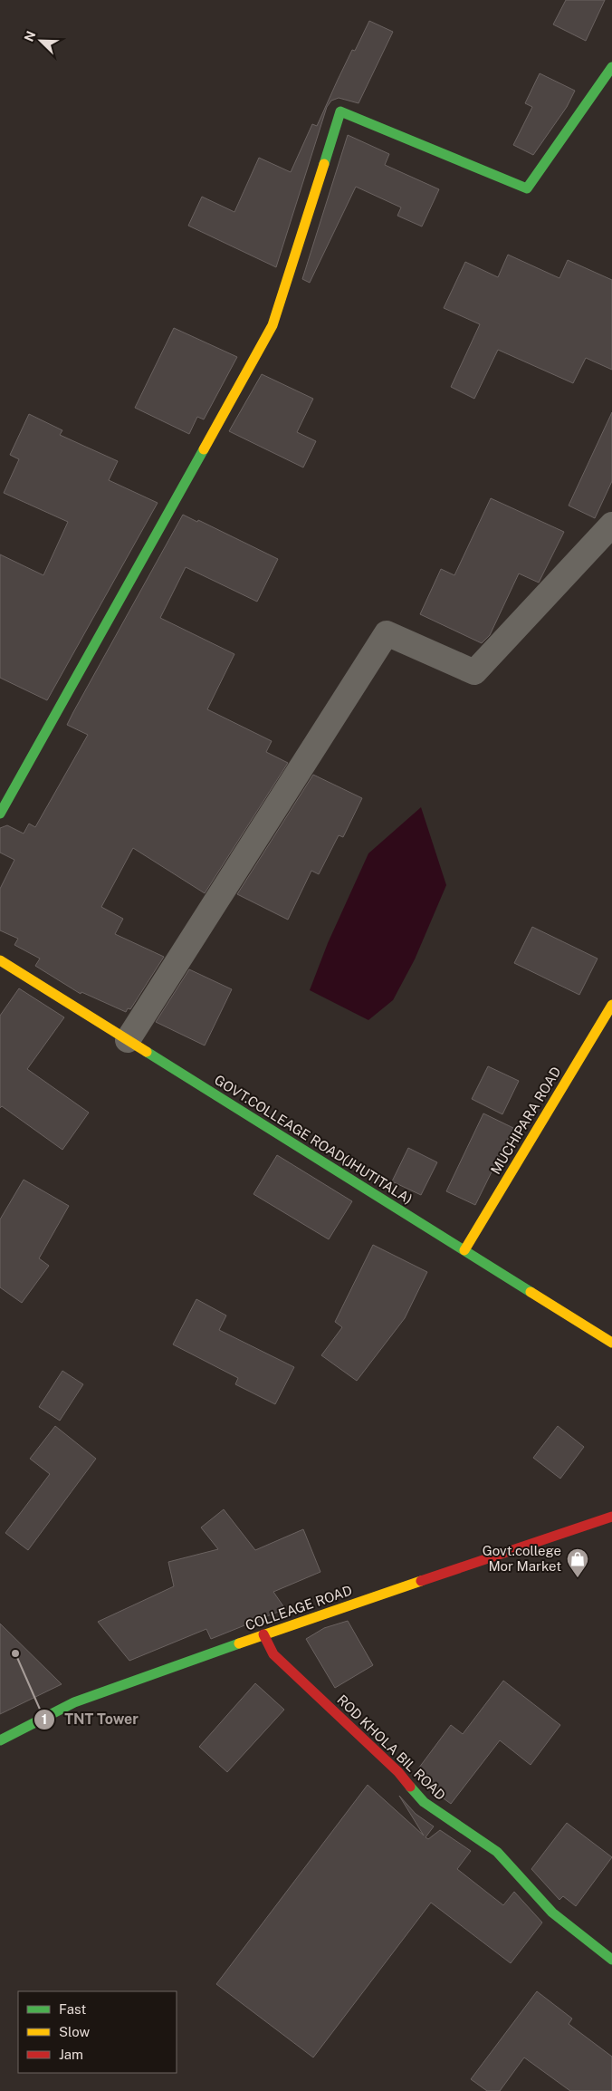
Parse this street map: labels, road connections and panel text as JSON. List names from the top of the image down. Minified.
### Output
{"streets":{"street":["MUCHIPARA ROAD","GOVT.COLLEAGE ROAD(JHUTITALA)","COLLEAGE ROAD","ROD KHOLA BIL ROAD"]},"crossings":[["MUCHIPARA ROAD","GOVT.COLLEAGE ROAD(JHUTITALA)"],["COLLEAGE ROAD","ROD KHOLA BIL ROAD"]],"places":{"shop":["Govt.college Mor Market"],"other":["TNT Tower"]},"legend":["Fast","Slow","Jam"],"north":"top left"}
